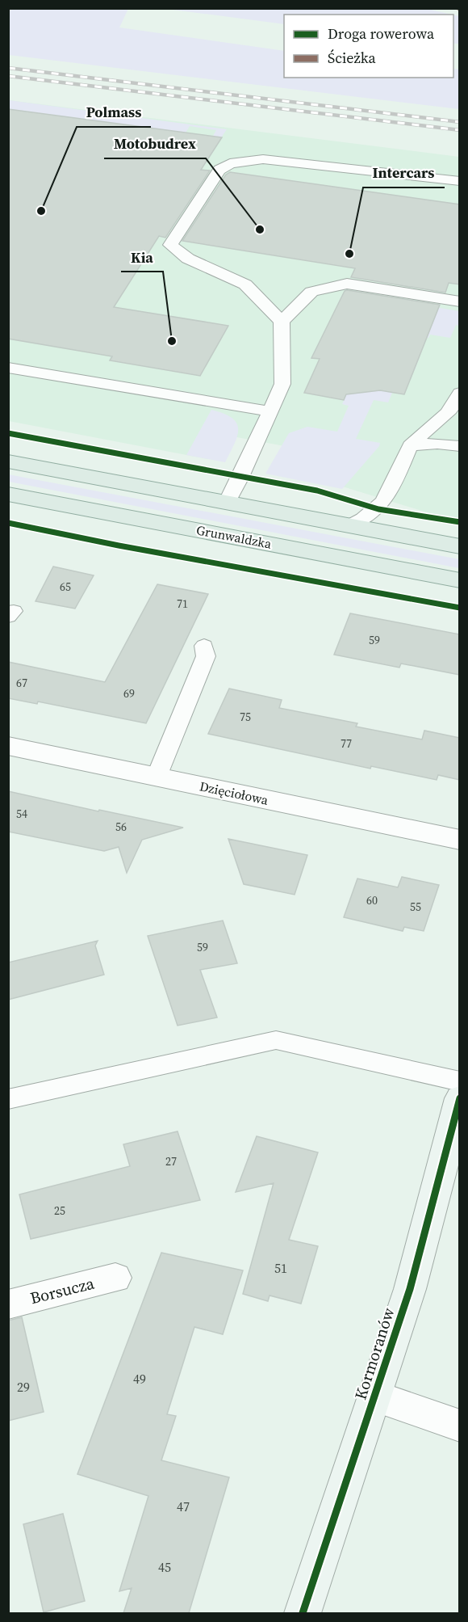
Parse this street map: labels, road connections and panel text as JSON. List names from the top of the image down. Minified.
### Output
{"streets":{"main road":["Grunwaldzka"],"street":["Dzięciołowa","Borsucza","Kormoranów"]},"places":["Polmass","Motobudrex","Intercars","Kia"],"house_numbers":["65","71","59","67","69","75","77","54","56","60","55","59","27","25","51","49","29","47","45"],"legend":["Droga rowerowa","Ścieżka"]}
